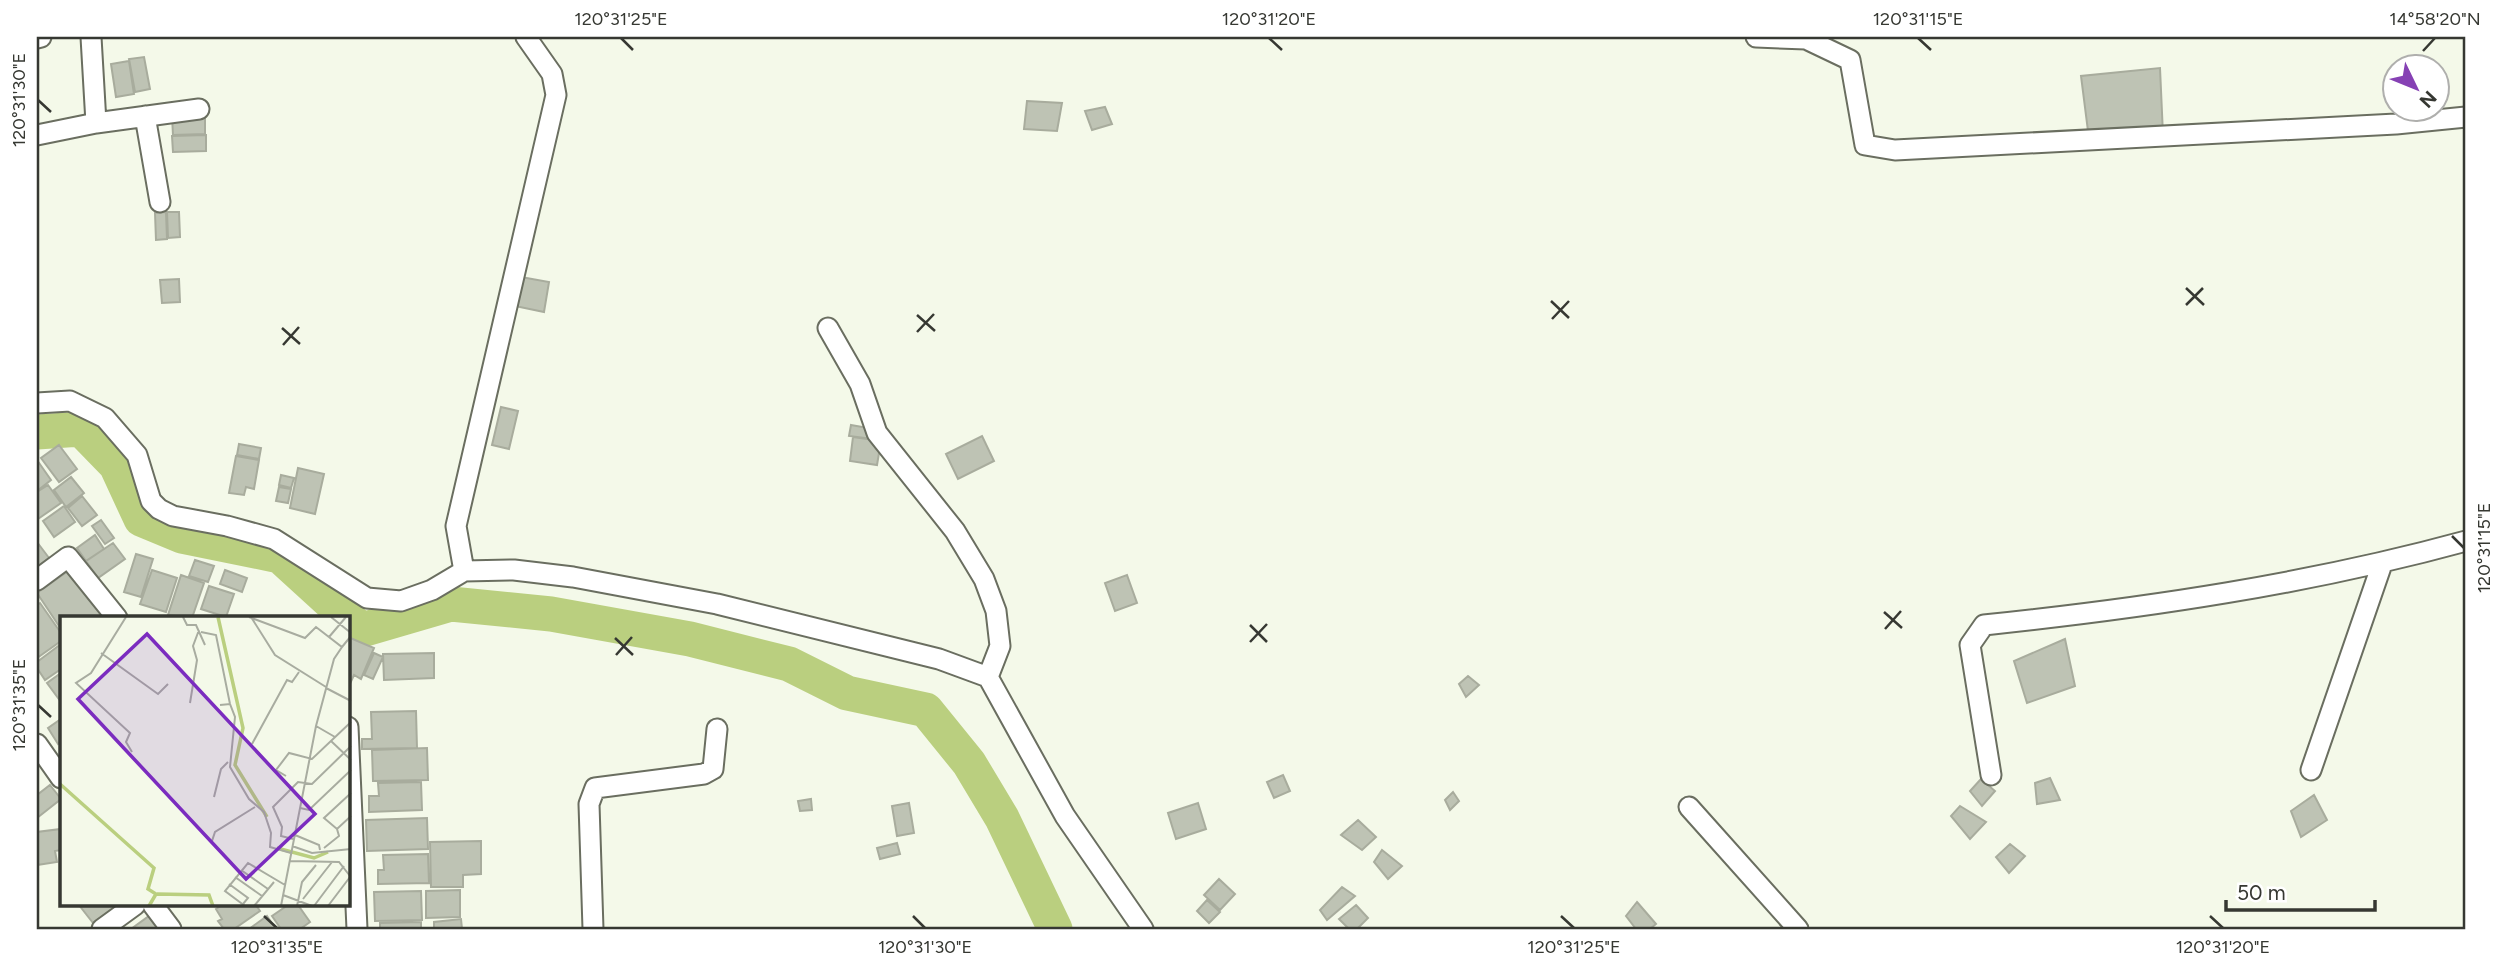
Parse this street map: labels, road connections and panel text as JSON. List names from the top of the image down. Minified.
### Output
{"scale_bar":"50 m","north":"bottom right","coordinates":["120°31'25\"E","120°31'20\"E","120°31'15\"E","14°58'20\"N","120°31'30\"E","120°31'35\"E"]}
